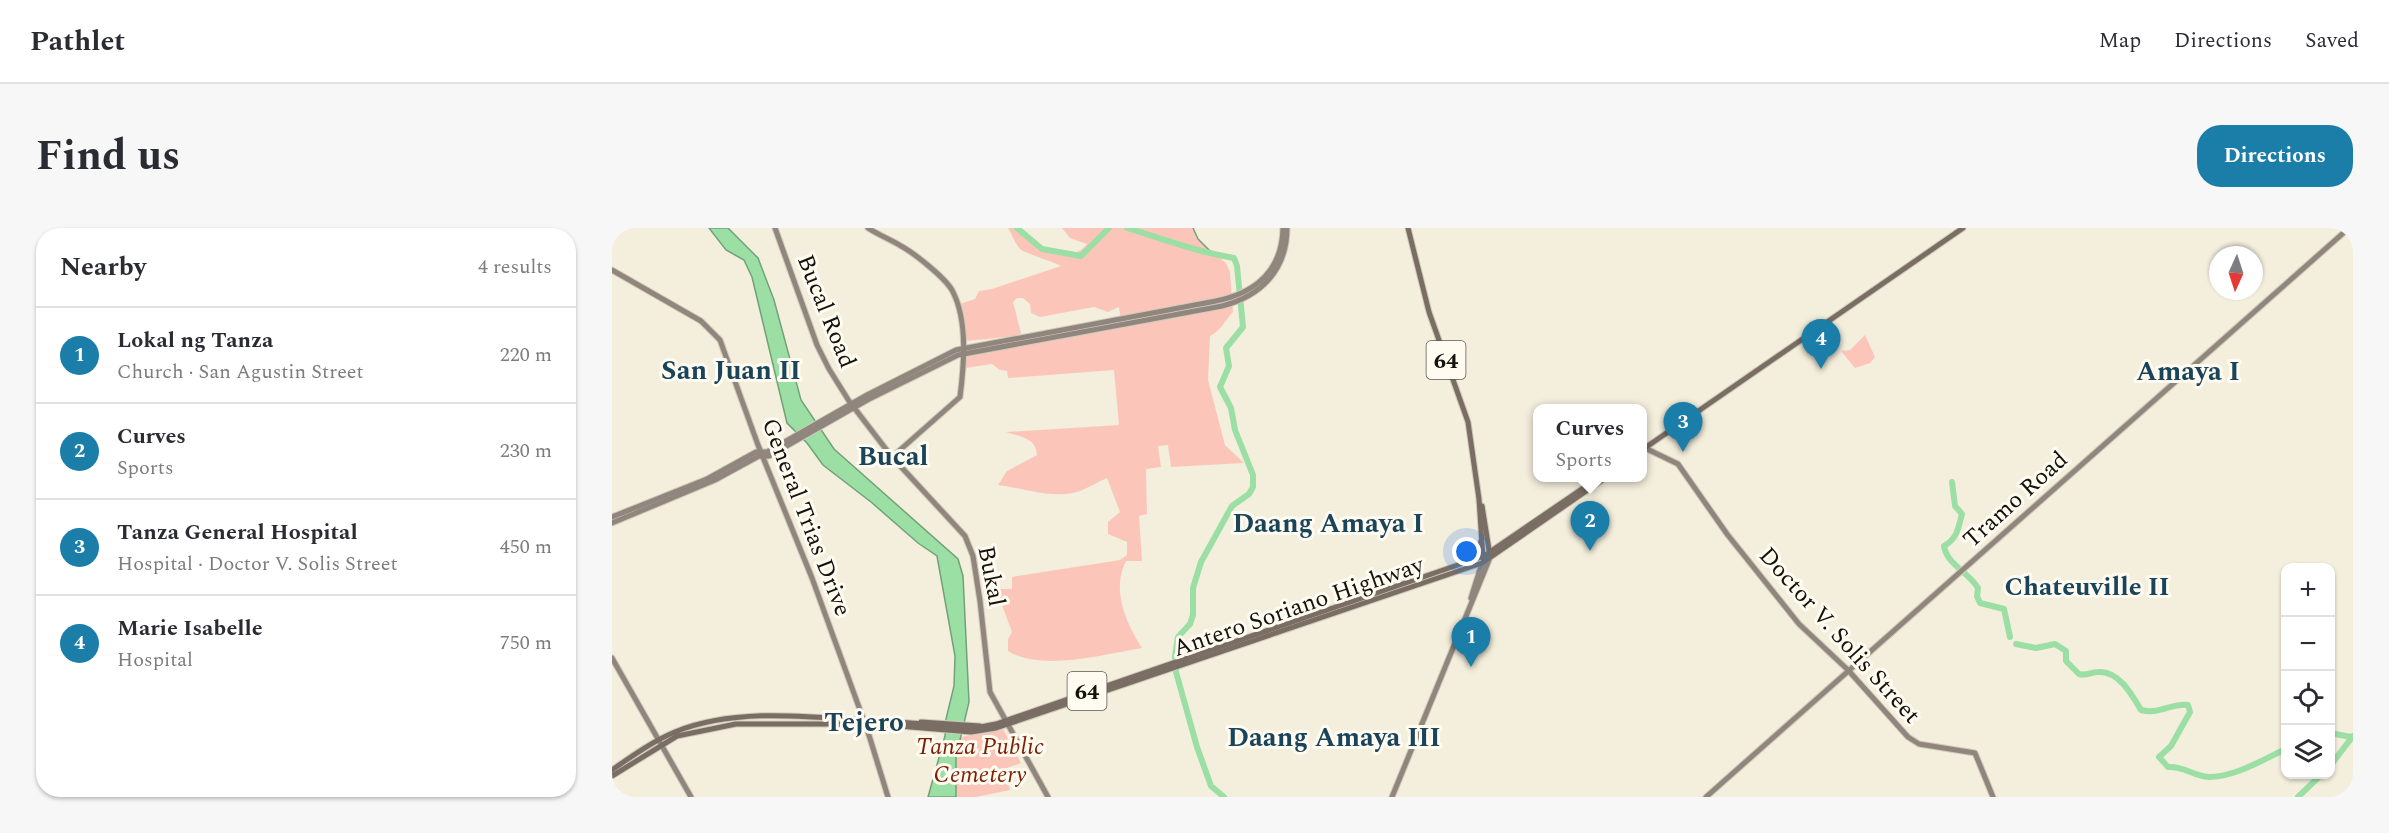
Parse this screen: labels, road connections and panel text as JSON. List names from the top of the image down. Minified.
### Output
{"streets":{"main road":["64","Antero Soriano Highway"],"street":["Bucal Road","Tramo Road","General Trias Drive","Bukal","Doctor V. Solis Street"]},"crossings":[["Bucal Road","Bukal"],["64","Antero Soriano Highway"],["Tramo Road","Doctor V. Solis Street"],["General Trias Drive","Antero Soriano Highway"],["Bukal","Antero Soriano Highway"]],"districts":["San Juan II","Amaya I","Bucal","Daang Amaya I","Chateuville II","Tejero","Daang Amaya III"],"parks":["Tanza Public Cemetery"],"north":"bottom","page":{"header":"Pathlet","nav":["Map","Directions","Saved"],"title":"Find us","buttons":"Directions","heading":["Nearby","4 results"],"list":[{"mark":"1","name":"Lokal ng Tanza","note":"Church · San Agustin Street","value":"220 m"},{"mark":"2","name":"Curves","note":"Sports","value":"230 m"},{"mark":"3","name":"Tanza General Hospital","note":"Hospital · Doctor V. Solis Street","value":"450 m"},{"mark":"4","name":"Marie Isabelle","note":"Hospital","value":"750 m"}],"pins":["4","3","2","1"],"popup":["Curves","Sports"],"map_buttons":["+","−"]}}
